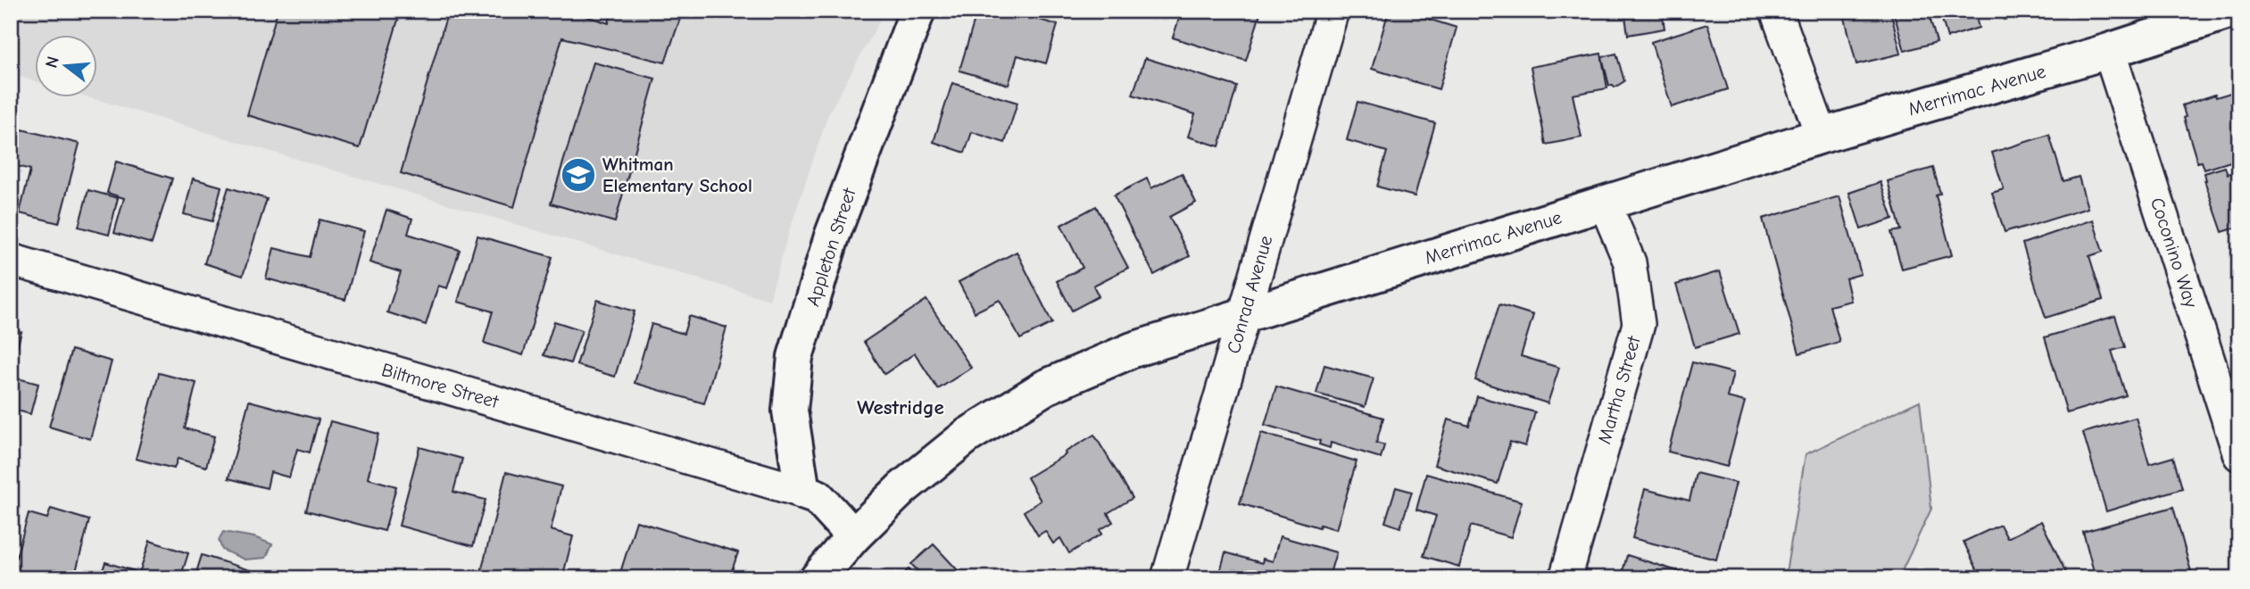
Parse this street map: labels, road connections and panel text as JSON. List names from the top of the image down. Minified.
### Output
{"streets":{"street":["Merrimac Avenue","Appleton Street","Coconino Way","Conrad Avenue","Biltmore Street","Martha Street"]},"crossings":[["Merrimac Avenue","Coconino Way"],["Merrimac Avenue","Conrad Avenue"],["Merrimac Avenue","Biltmore Street"],["Merrimac Avenue","Martha Street"],["Appleton Street","Biltmore Street"]],"districts":["Westridge"],"places":{"school or university":["Whitman Elementary School"]},"north":"left"}
